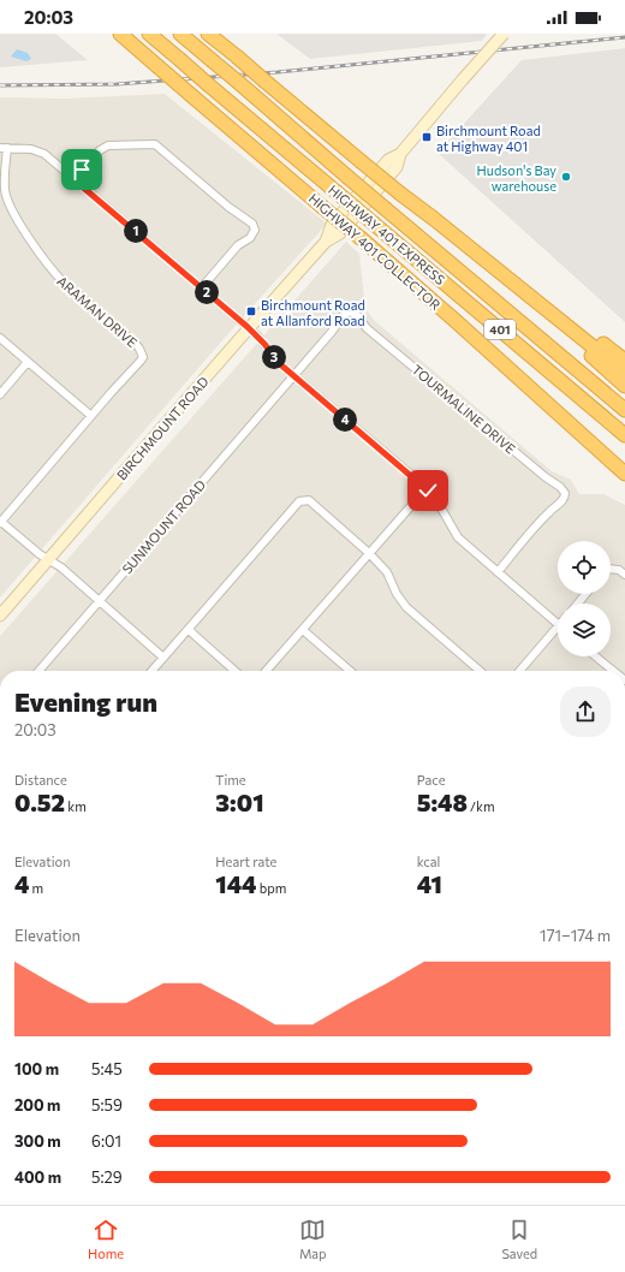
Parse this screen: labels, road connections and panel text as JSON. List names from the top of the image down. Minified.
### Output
{"streets":{"highway":["HIGHWAY 401 EXPRESS","HIGHWAY 401 COLLECTOR","401"],"main road":["BIRCHMOUNT ROAD"],"street":["ARAMAN DRIVE","TOURMALINE DRIVE","SUNMOUNT ROAD"]},"crossings":[["TOURMALINE DRIVE","SUNMOUNT ROAD"]],"places":{"transit":["Birchmount Road at Highway 401","Birchmount Road at Allanford Road"],"other":["Hudson's Bay warehouse"]},"page":{"status":"20:03","pins":["1","2","3","4"],"heading":["Evening run","20:03"],"stats":[["Distance","0.52 km"],["Time","3:01"],["Pace","5:48 /km"],["Elevation","4 m"],["Heart rate","144 bpm"],["kcal","41"]],"chart":["Elevation","171–174 m"],"list":[{"name":"100 m","note":"5:45"},{"name":"200 m","note":"5:59"},{"name":"300 m","note":"6:01"},{"name":"400 m","note":"5:29"}],"tabs":["Home","Map","Saved"]}}
